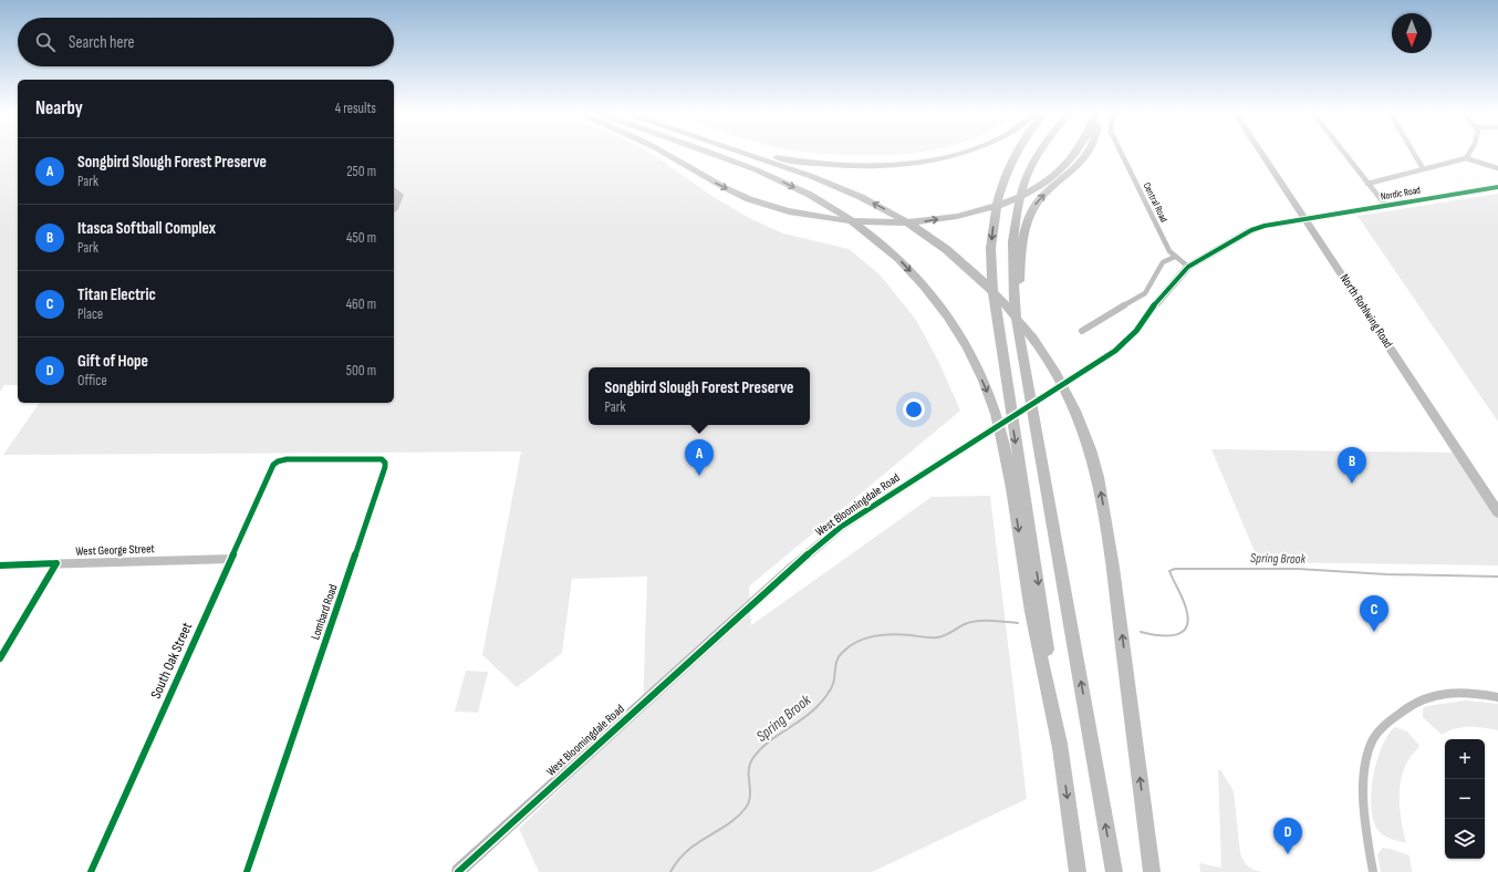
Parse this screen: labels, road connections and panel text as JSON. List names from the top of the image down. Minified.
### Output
{"streets":{"main road":["North Rohlwing Road"],"street":["Nordic Road","Central Road","West Bloomingdale Road","West George Street","Lombard Road","South Oak Street"]},"crossings":[["Nordic Road","North Rohlwing Road"],["Nordic Road","West Bloomingdale Road"],["Central Road","West Bloomingdale Road"],["North Rohlwing Road","West Bloomingdale Road"],["West George Street","South Oak Street"],["Lombard Road","South Oak Street"]],"water":["Spring Brook"],"north":"bottom","page":{"search":"Search here","heading":["Nearby","4 results"],"list":[{"mark":"A","name":"Songbird Slough Forest Preserve","note":"Park","value":"250 m"},{"mark":"B","name":"Itasca Softball Complex","note":"Park","value":"450 m"},{"mark":"C","name":"Titan Electric","note":"Place","value":"460 m"},{"mark":"D","name":"Gift of Hope","note":"Office","value":"500 m"}],"popup":["Songbird Slough Forest Preserve","Park"],"pins":["A","B","C","D"],"map_buttons":["+","−"]}}
